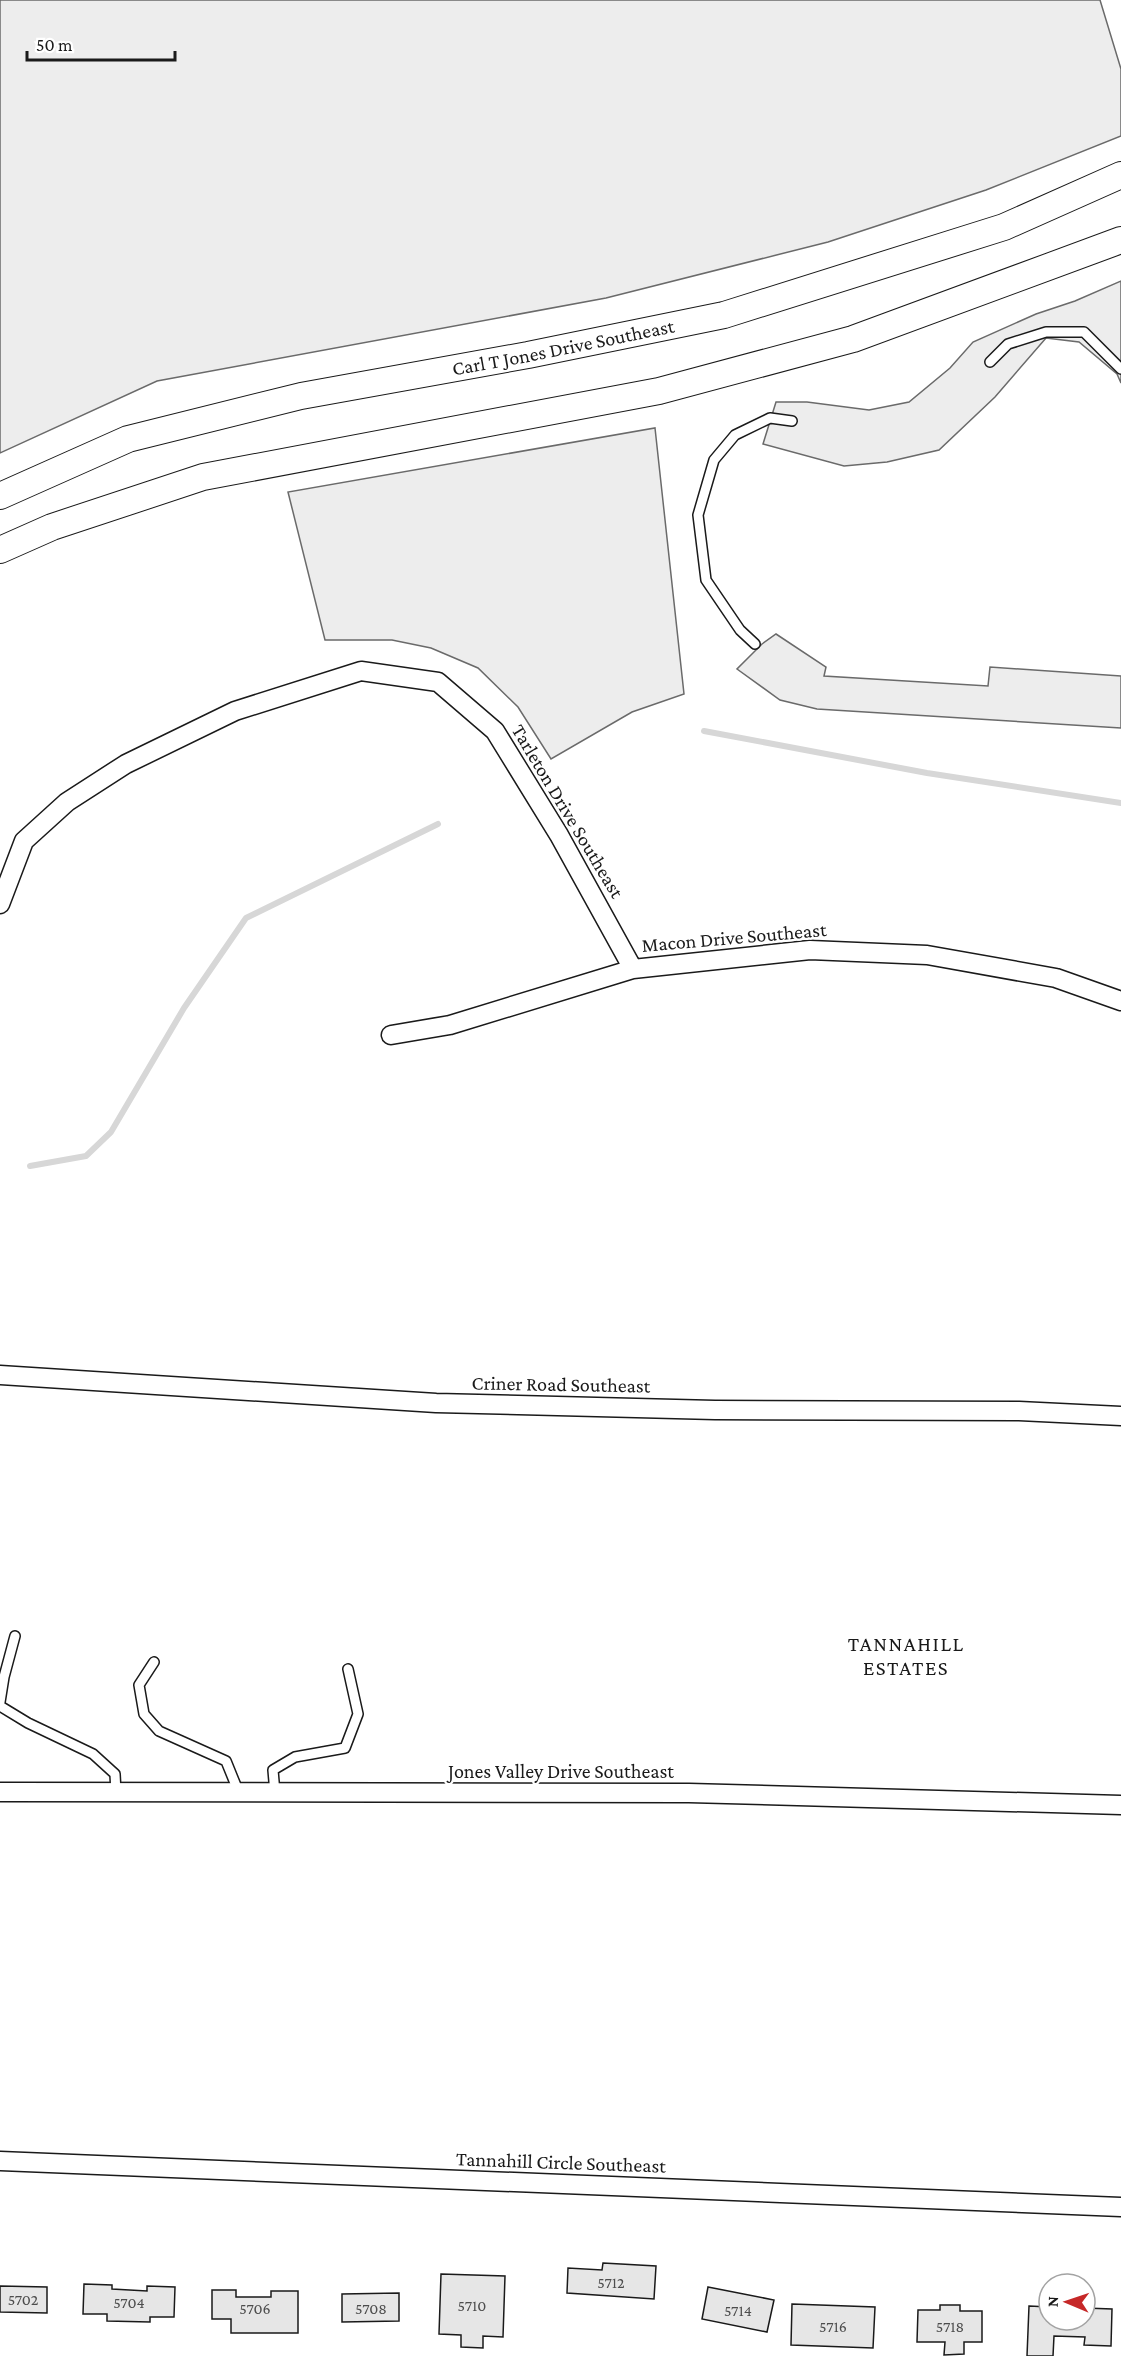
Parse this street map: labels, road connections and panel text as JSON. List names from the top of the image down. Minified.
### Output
{"streets":{"main road":["Carl T Jones Drive Southeast"],"street":["Tarleton Drive Southeast","Macon Drive Southeast","Criner Road Southeast","Jones Valley Drive Southeast","Tannahill Circle Southeast"]},"crossings":[["Tarleton Drive Southeast","Macon Drive Southeast"]],"districts":["TANNAHILL ESTATES"],"house_numbers":["5712","5702","5704","5710","5706","5708","5714","5716","5718"],"scale_bar":"50 m","north":"left"}
